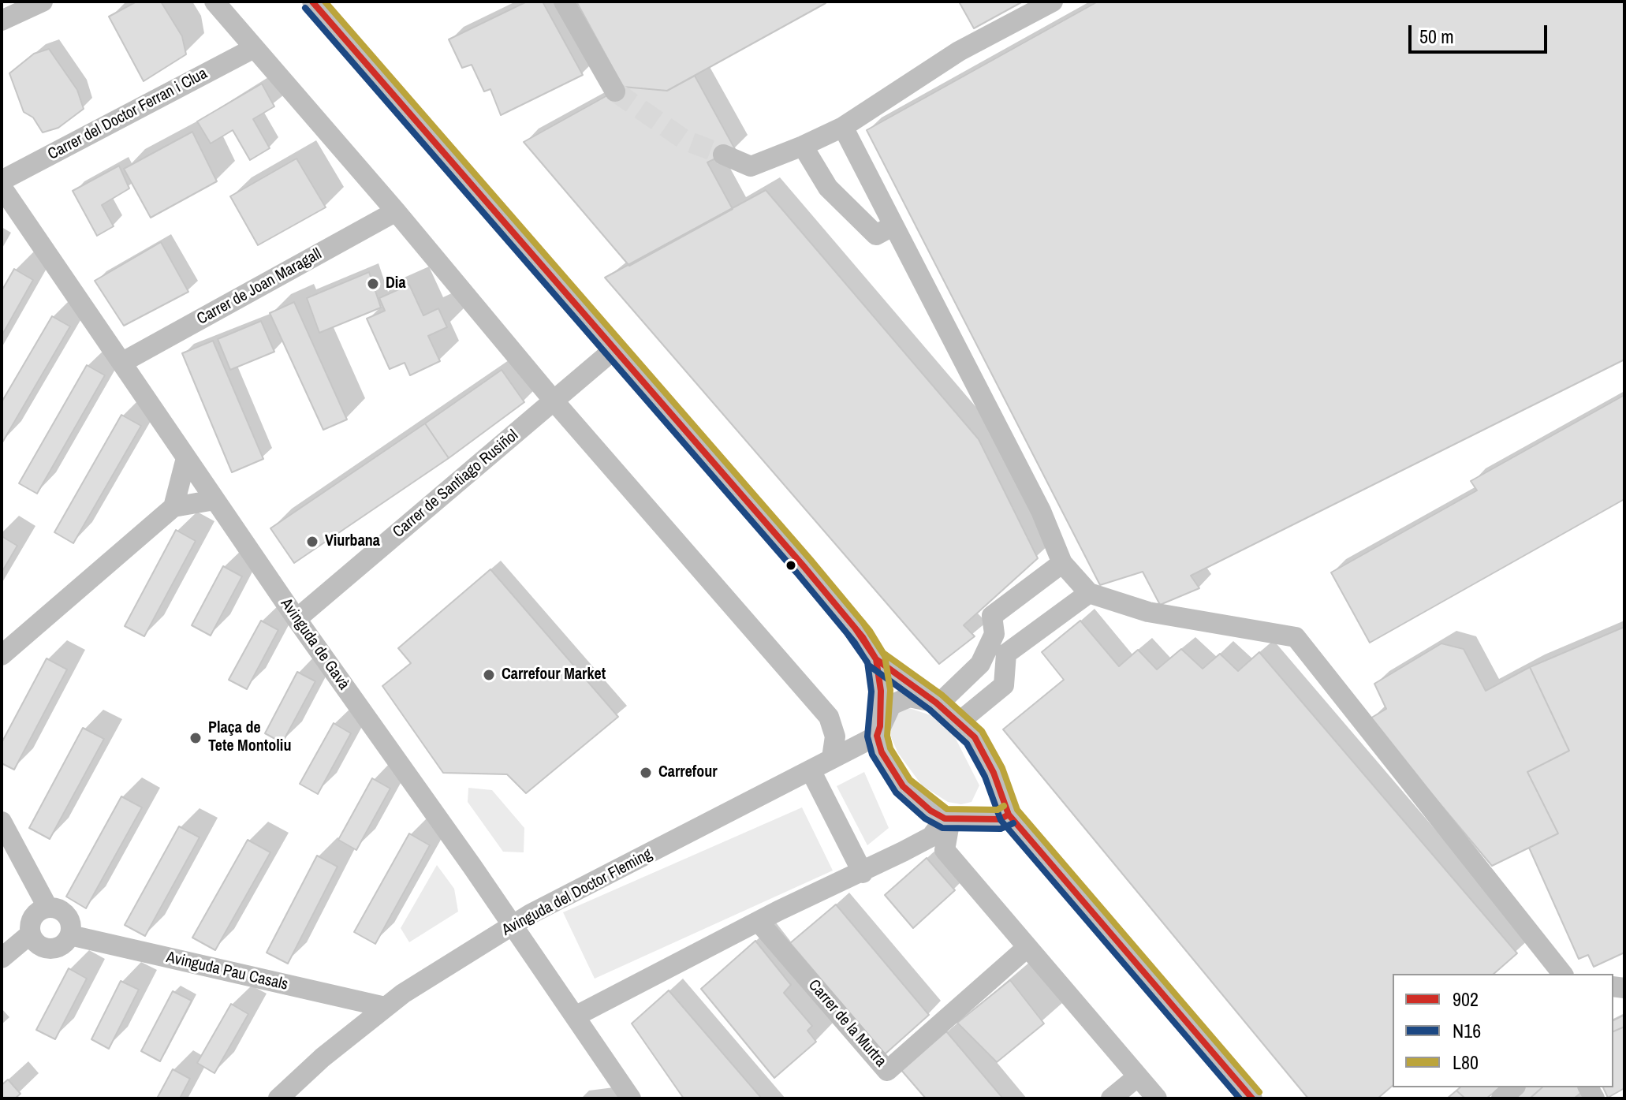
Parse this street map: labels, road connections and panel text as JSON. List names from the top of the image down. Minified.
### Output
{"streets":{"street":["Carrer del Doctor Ferran i Clua","Carrer de Joan Maragall","Carrer de Santiago Rusiñol","Avinguda de Gavà","Avinguda del Doctor Fleming","Avinguda Pau Casals","Carrer de la Murtra"]},"crossings":[["Carrer de Joan Maragall","Avinguda de Gavà"],["Carrer de Santiago Rusiñol","Avinguda de Gavà"],["Avinguda de Gavà","Avinguda del Doctor Fleming"],["Avinguda del Doctor Fleming","Avinguda Pau Casals"]],"places":["Dia","Viurbana","Carrefour Market","Plaça de Tete Montoliu","Carrefour"],"lines":["transit line 902","transit line L80","transit line N16"],"legend":["902","N16","L80"],"scale_bar":"50 m"}
